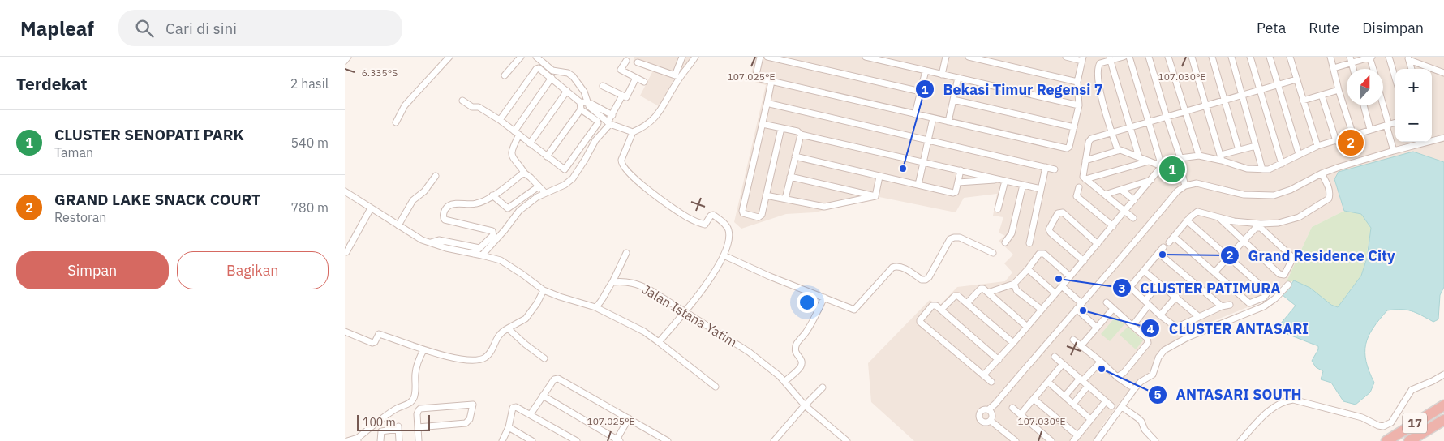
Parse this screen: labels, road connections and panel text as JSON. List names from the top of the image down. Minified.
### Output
{"streets":{"highway":["17"],"street":["Jalan Istana Yatim"]},"places":["Bekasi Timur Regensi 7","Grand Residence City","CLUSTER PATIMURA","CLUSTER ANTASARI","ANTASARI SOUTH"],"scale_bar":"100 m","north":"top","page":{"header":"Mapleaf","search":"Cari di sini","nav":["Peta","Rute","Disimpan"],"heading":["Terdekat","2 hasil"],"map_buttons":["+","−"],"list":[{"mark":"1","name":"CLUSTER SENOPATI PARK","note":"Taman","value":"540 m"},{"mark":"2","name":"GRAND LAKE SNACK COURT","note":"Restoran","value":"780 m"}],"pins":["2","1"],"buttons":["Simpan","Bagikan"],"scale":"100 m"},"coordinates":["6.335°S","107.025°E","107.030°E"]}
